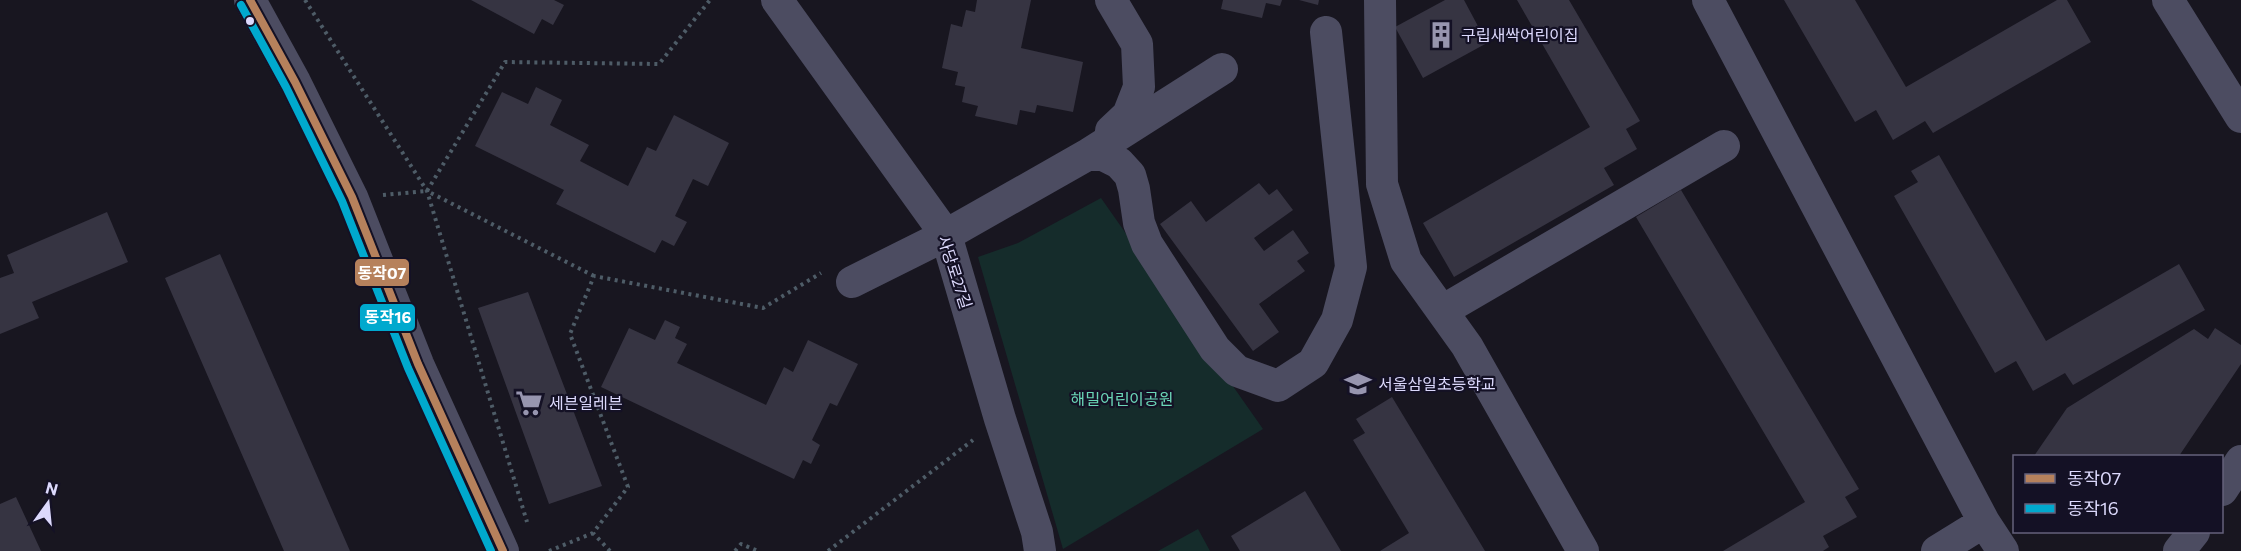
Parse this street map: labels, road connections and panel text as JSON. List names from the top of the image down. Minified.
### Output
{"streets":{"street":["사당로27길"]},"parks":["해밀어린이공원"],"places":{"building":["구립새싹어린이집"],"school or university":["서울삼일초등학교"],"supermarket":["세븐일레븐"]},"lines":["transit line 동작07","transit line 동작16"],"legend":["동작07","동작16"],"north":"top"}
